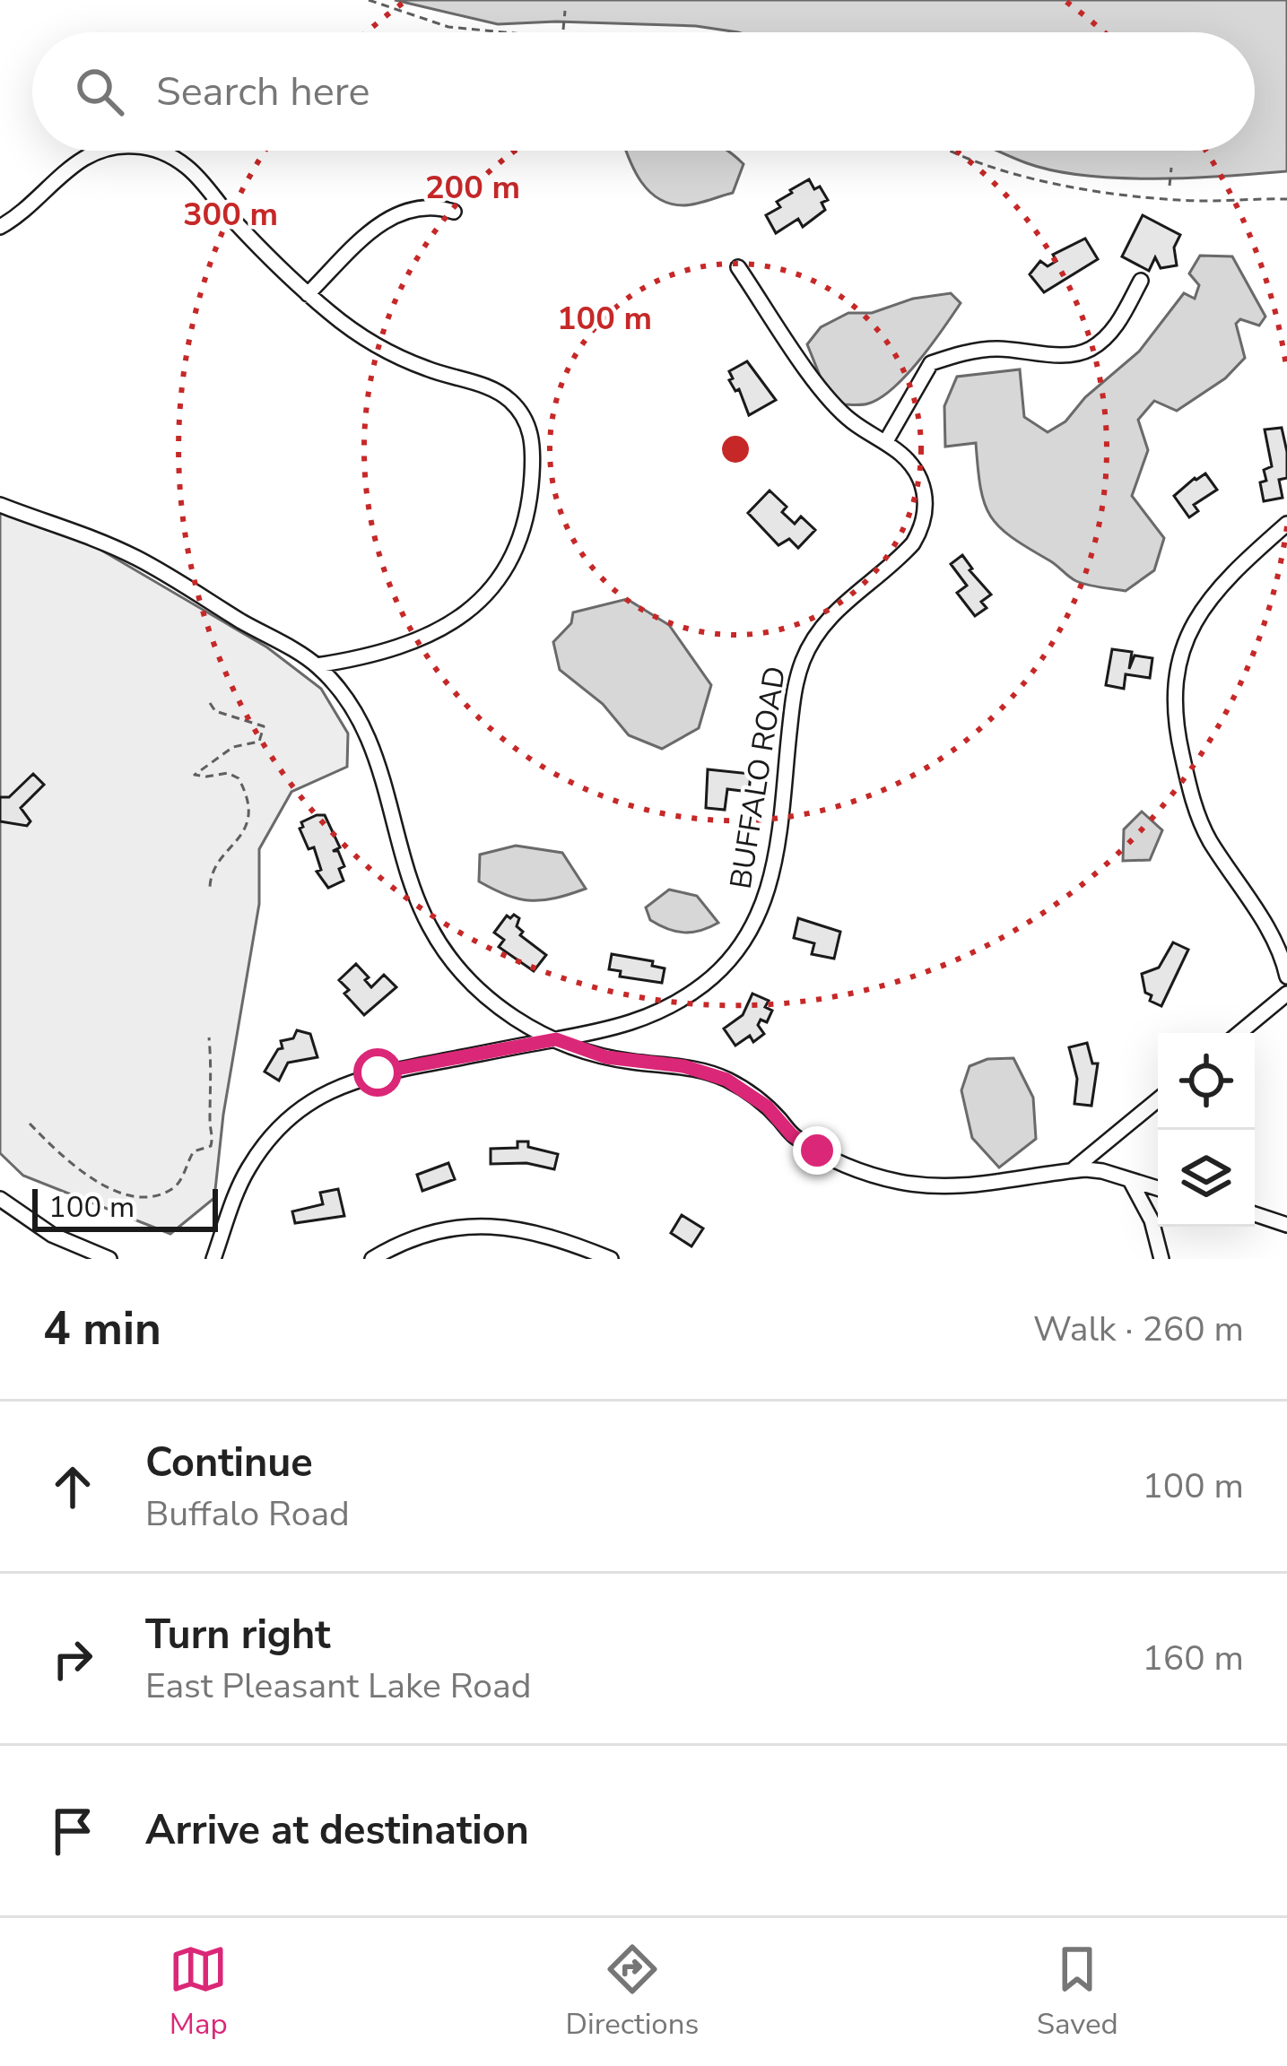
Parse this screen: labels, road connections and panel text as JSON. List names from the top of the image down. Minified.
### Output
{"streets":{"street":["BUFFALO ROAD"]},"scale_bar":"100 m","page":{"search":"Search here","scale":"100 m","heading":["4 min","Walk · 260 m"],"list":[["Continue","Buffalo Road","100 m"],["Turn right","East Pleasant Lake Road","160 m"],"Arrive at destination"],"nav":["Map","Directions","Saved"]},"rings":["200 m","300 m","100 m"]}
